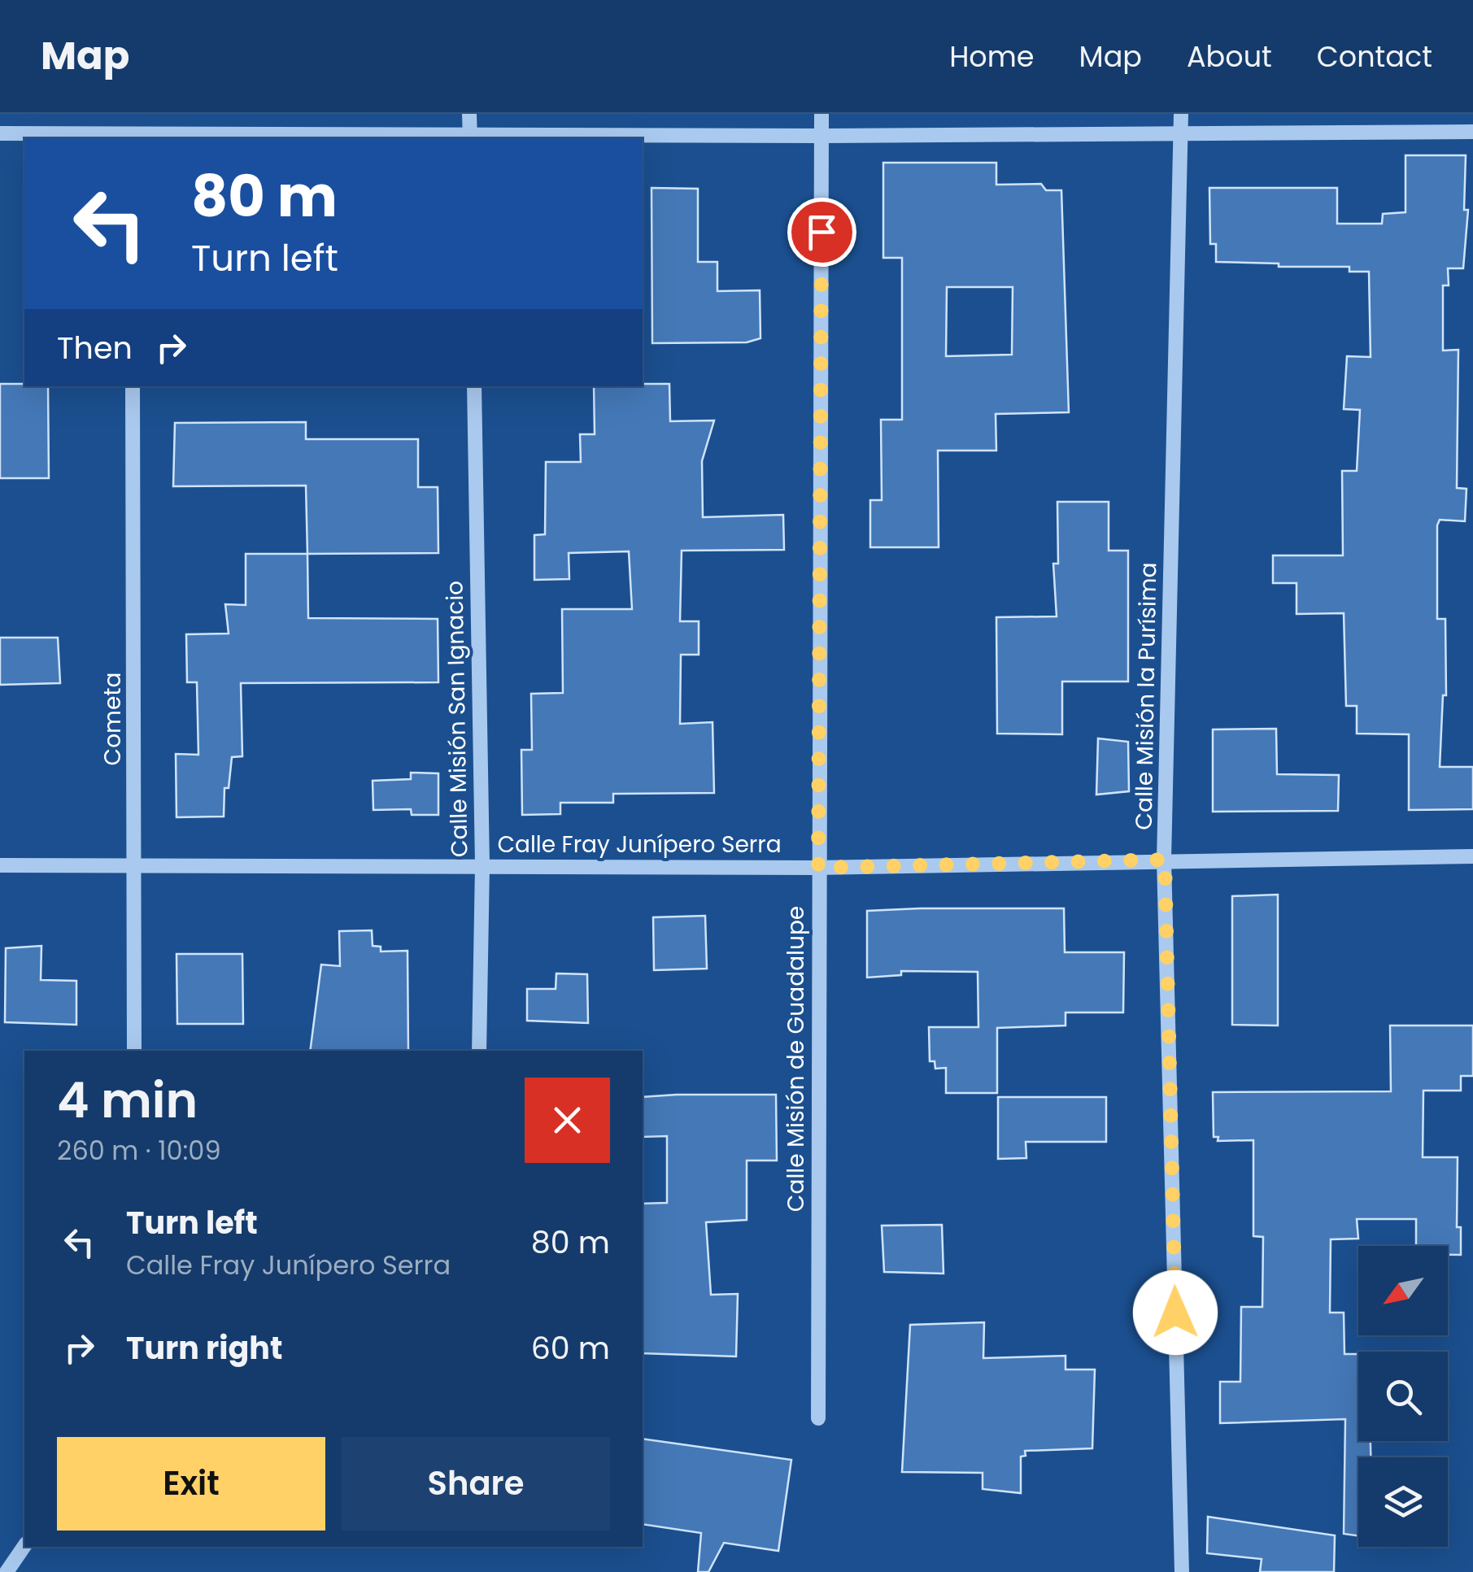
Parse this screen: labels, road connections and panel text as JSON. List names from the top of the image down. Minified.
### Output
{"streets":{"street":["Calle Misión la Purísima","Cometa","Calle Misión San Ignacio","Calle Fray Junípero Serra","Calle Misión de Guadalupe"]},"crossings":[["Calle Misión la Purísima","Calle Fray Junípero Serra"],["Cometa","Calle Fray Junípero Serra"],["Calle Misión San Ignacio","Calle Fray Junípero Serra"],["Calle Fray Junípero Serra","Calle Misión de Guadalupe"]],"north":"bottom left","page":{"header":"Map","nav":["Home","Map","About","Contact"],"turn":["80 m","Turn left"],"then":"Then","heading":["4 min","260 m · 10:09"],"list":[{"name":"Turn left","note":"Calle Fray Junípero Serra","value":"80 m"},{"name":"Turn right","value":"60 m"}],"buttons":["Exit","Share"]}}
